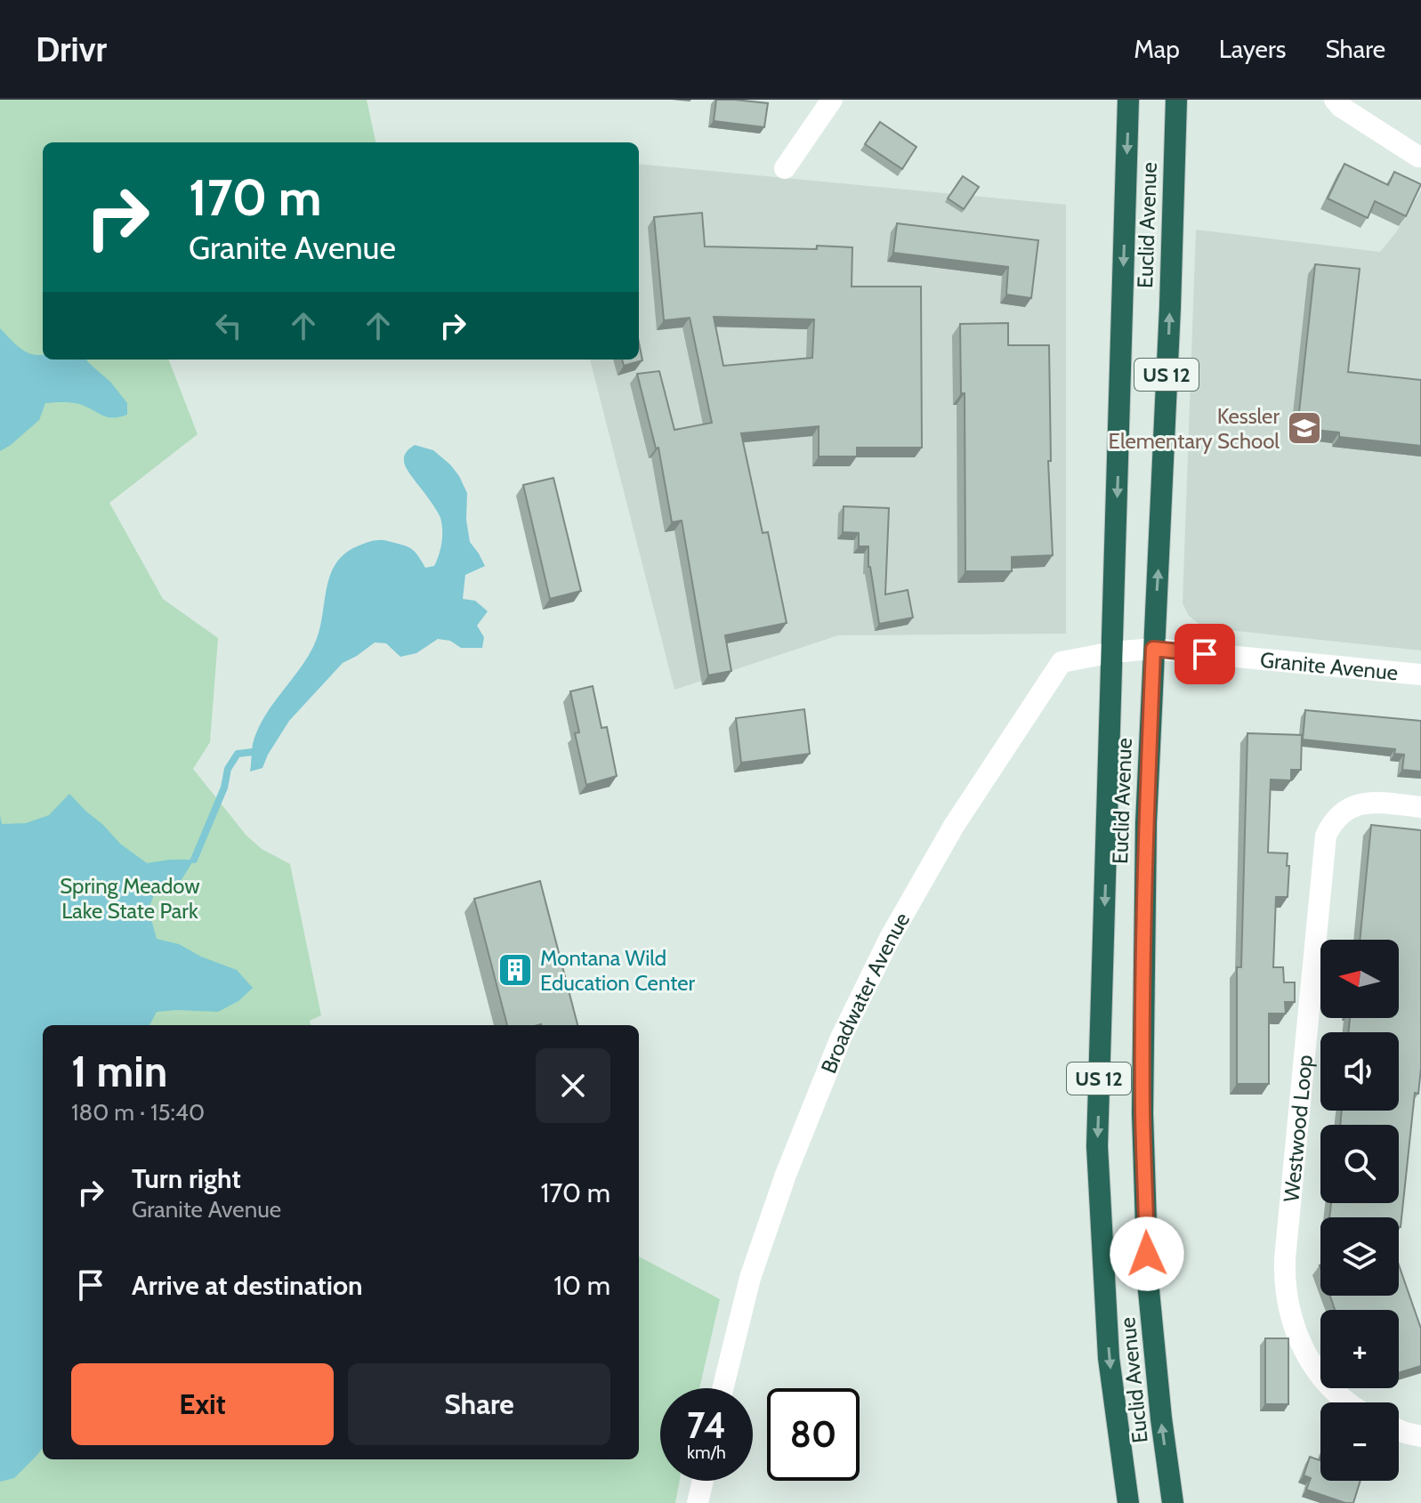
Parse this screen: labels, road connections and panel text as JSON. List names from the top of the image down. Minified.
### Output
{"streets":{"highway":["Euclid Avenue","US 12"],"street":["Granite Avenue","Broadwater Avenue","Westwood Loop"]},"crossings":[["Euclid Avenue","Granite Avenue"],["Euclid Avenue","Broadwater Avenue"],["Granite Avenue","Broadwater Avenue"]],"parks":["Spring Meadow Lake State Park"],"places":{"school or university":["Kessler Elementary School"],"building":["Montana Wild Education Center"]},"north":"left","page":{"header":"Drivr","nav":["Map","Layers","Share"],"turn":["170 m","Granite Avenue"],"map_buttons":["+","−"],"heading":["1 min","180 m · 15:40"],"list":[{"name":"Turn right","note":"Granite Avenue","value":"170 m"},{"name":"Arrive at destination","value":"10 m"}],"buttons":["Exit","Share"],"speed":"74 km/h","limit":"80"}}
